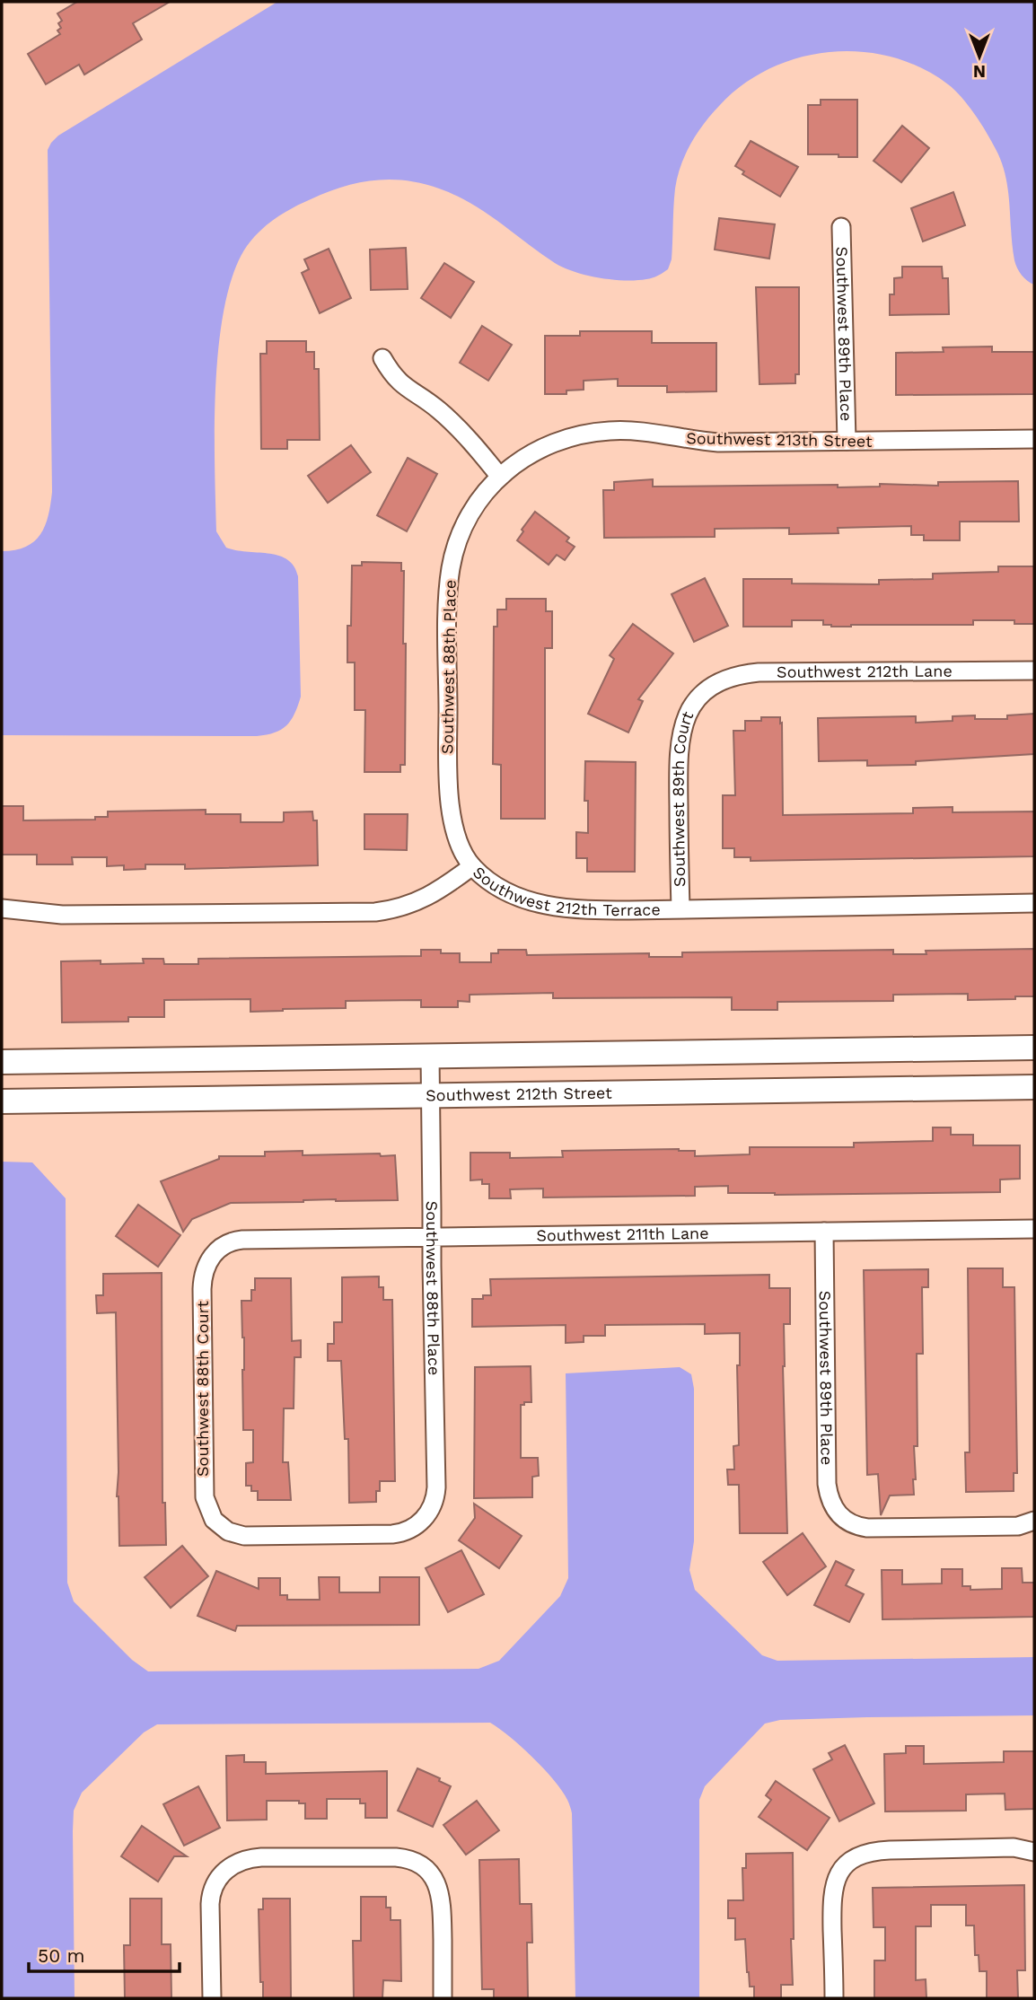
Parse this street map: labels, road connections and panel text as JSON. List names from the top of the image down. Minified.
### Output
{"streets":{"street":["Southwest 89th Place","Southwest 213th Street","Southwest 88th Place","Southwest 212th Lane","Southwest 89th Court","Southwest 212th Terrace","Southwest 212th Street","Southwest 211th Lane","Southwest 88th Court"]},"crossings":[["Southwest 89th Place","Southwest 213th Street"],["Southwest 89th Place","Southwest 211th Lane"],["Southwest 213th Street","Southwest 88th Place"],["Southwest 88th Place","Southwest 212th Terrace"],["Southwest 88th Place","Southwest 212th Street"],["Southwest 88th Place","Southwest 211th Lane"],["Southwest 88th Place","Southwest 88th Court"],["Southwest 212th Lane","Southwest 89th Court"],["Southwest 89th Court","Southwest 212th Terrace"],["Southwest 211th Lane","Southwest 88th Court"]],"scale_bar":"50 m","north":"bottom"}
